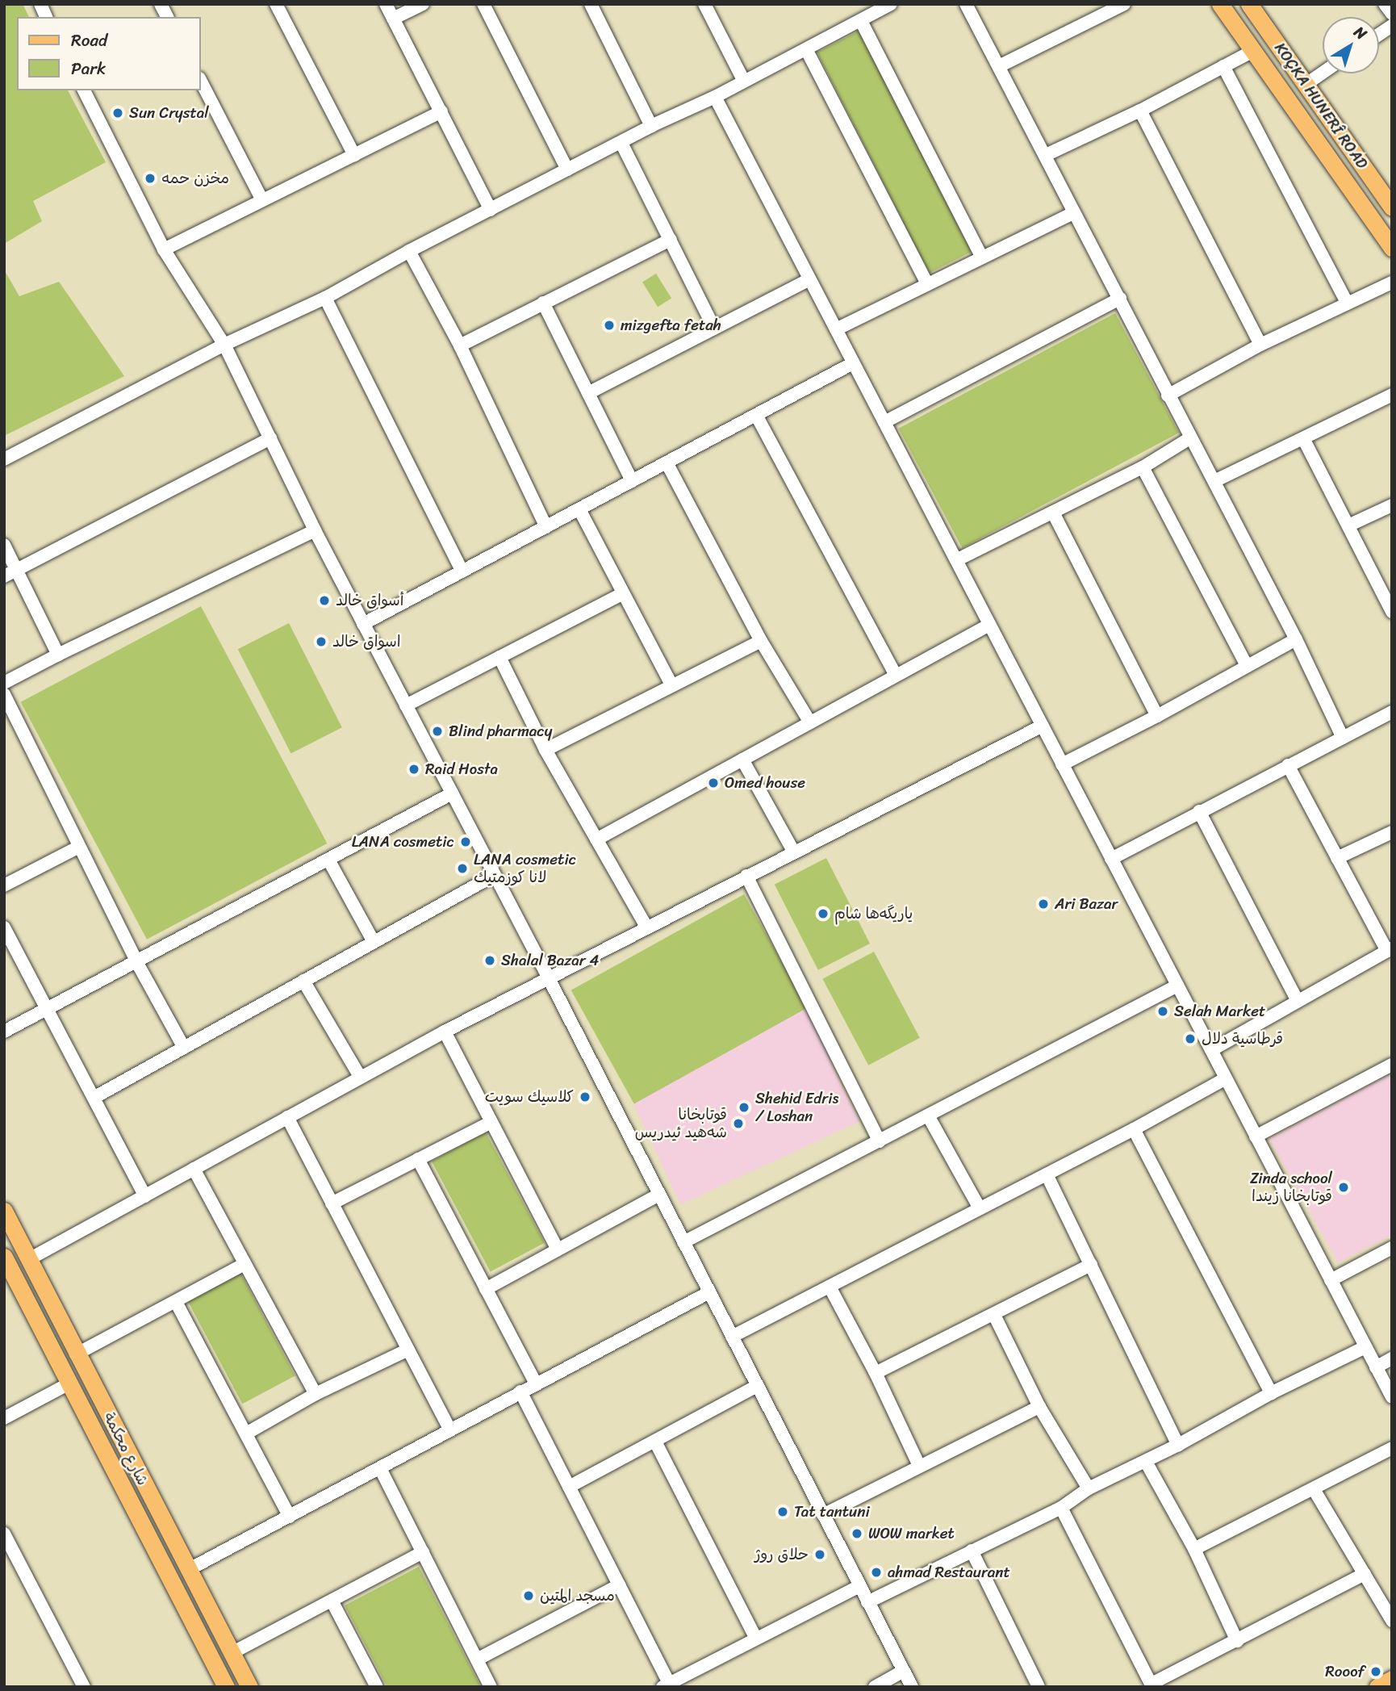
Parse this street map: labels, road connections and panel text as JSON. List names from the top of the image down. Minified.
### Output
{"streets":{"main road":["KOÇKA HUNERÎ ROAD","شارع محكمة"]},"places":["Sun Crystal","مخزن حمه","mizgefta fetah","أسواق خالد","اسواق خالد","Blind pharmacy","Raid Hosta","Omed house","LANA cosmetic","LANA cosmetic لانا کوزمتیك","Ari Bazar","ياريگه‌ها شام","Shalal Bazar 4","Selah Market","قرطاسية دلال","كلاسيك سويت","Shehid Edris / Loshan","قوتابخانا شەهید ئیدریس","Zinda school قوتابخانا زیندا","Tat tantuni","WOW market","حلاق روژ","ahmad Restaurant","مسجد المتين","Rooof"],"legend":["Road","Park"],"north":"top right"}
